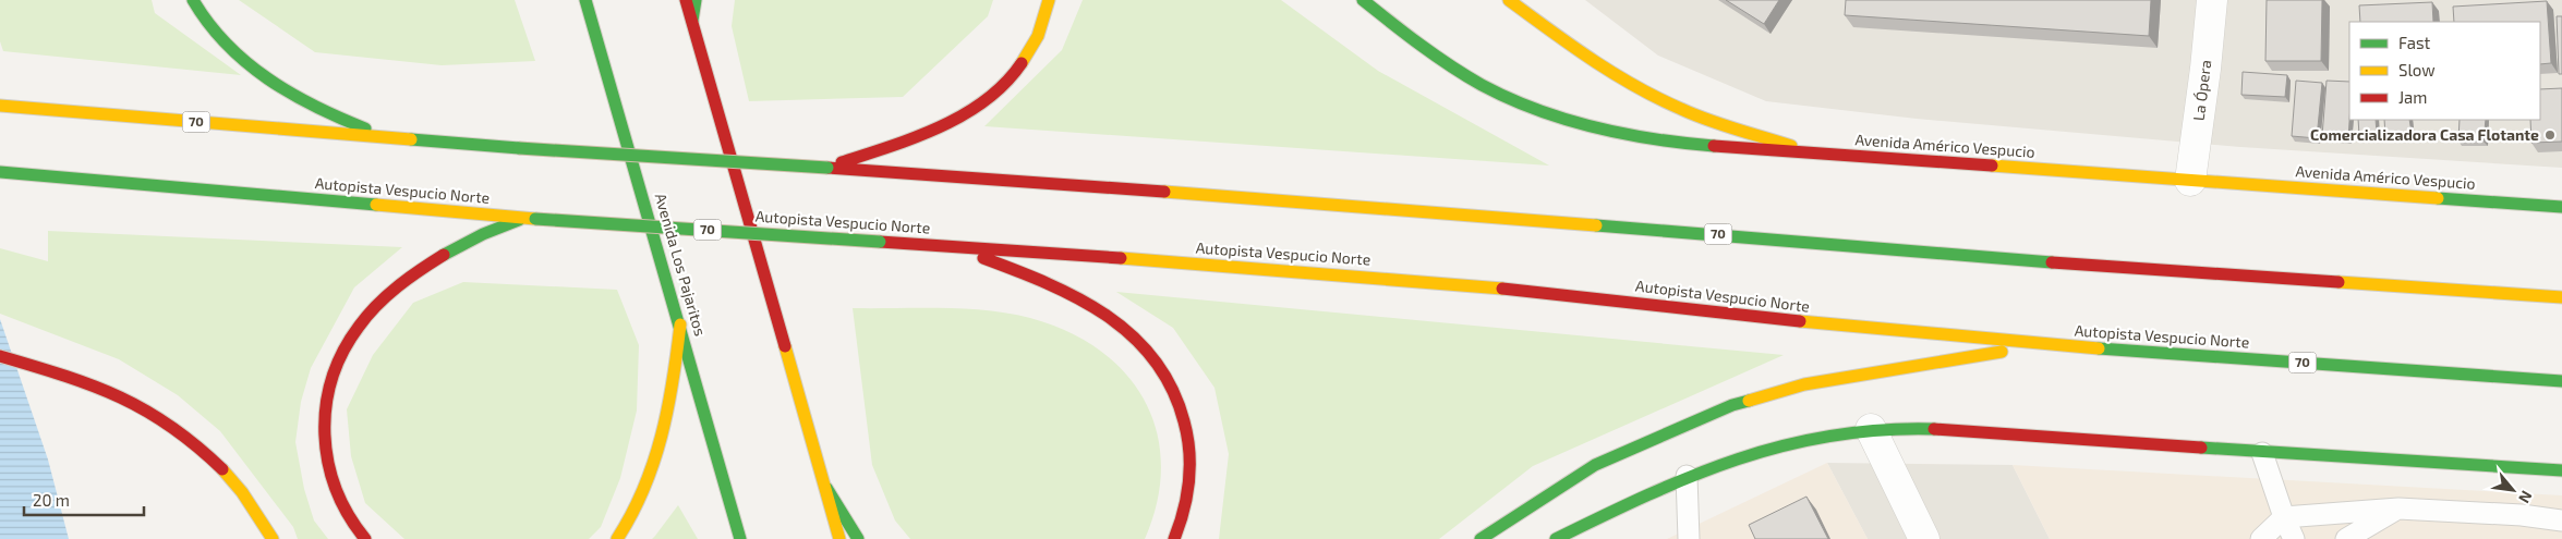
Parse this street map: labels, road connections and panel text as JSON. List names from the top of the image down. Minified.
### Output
{"streets":{"main road":["70","Avenida Américo Vespucio","Autopista Vespucio Norte","Avenida Los Pajaritos"],"street":["La Ópera"]},"crossings":[["La Ópera","Avenida Américo Vespucio"]],"places":["Comercializadora Casa Flotante"],"legend":["Fast","Slow","Jam"],"scale_bar":"20 m","north":"bottom right"}
